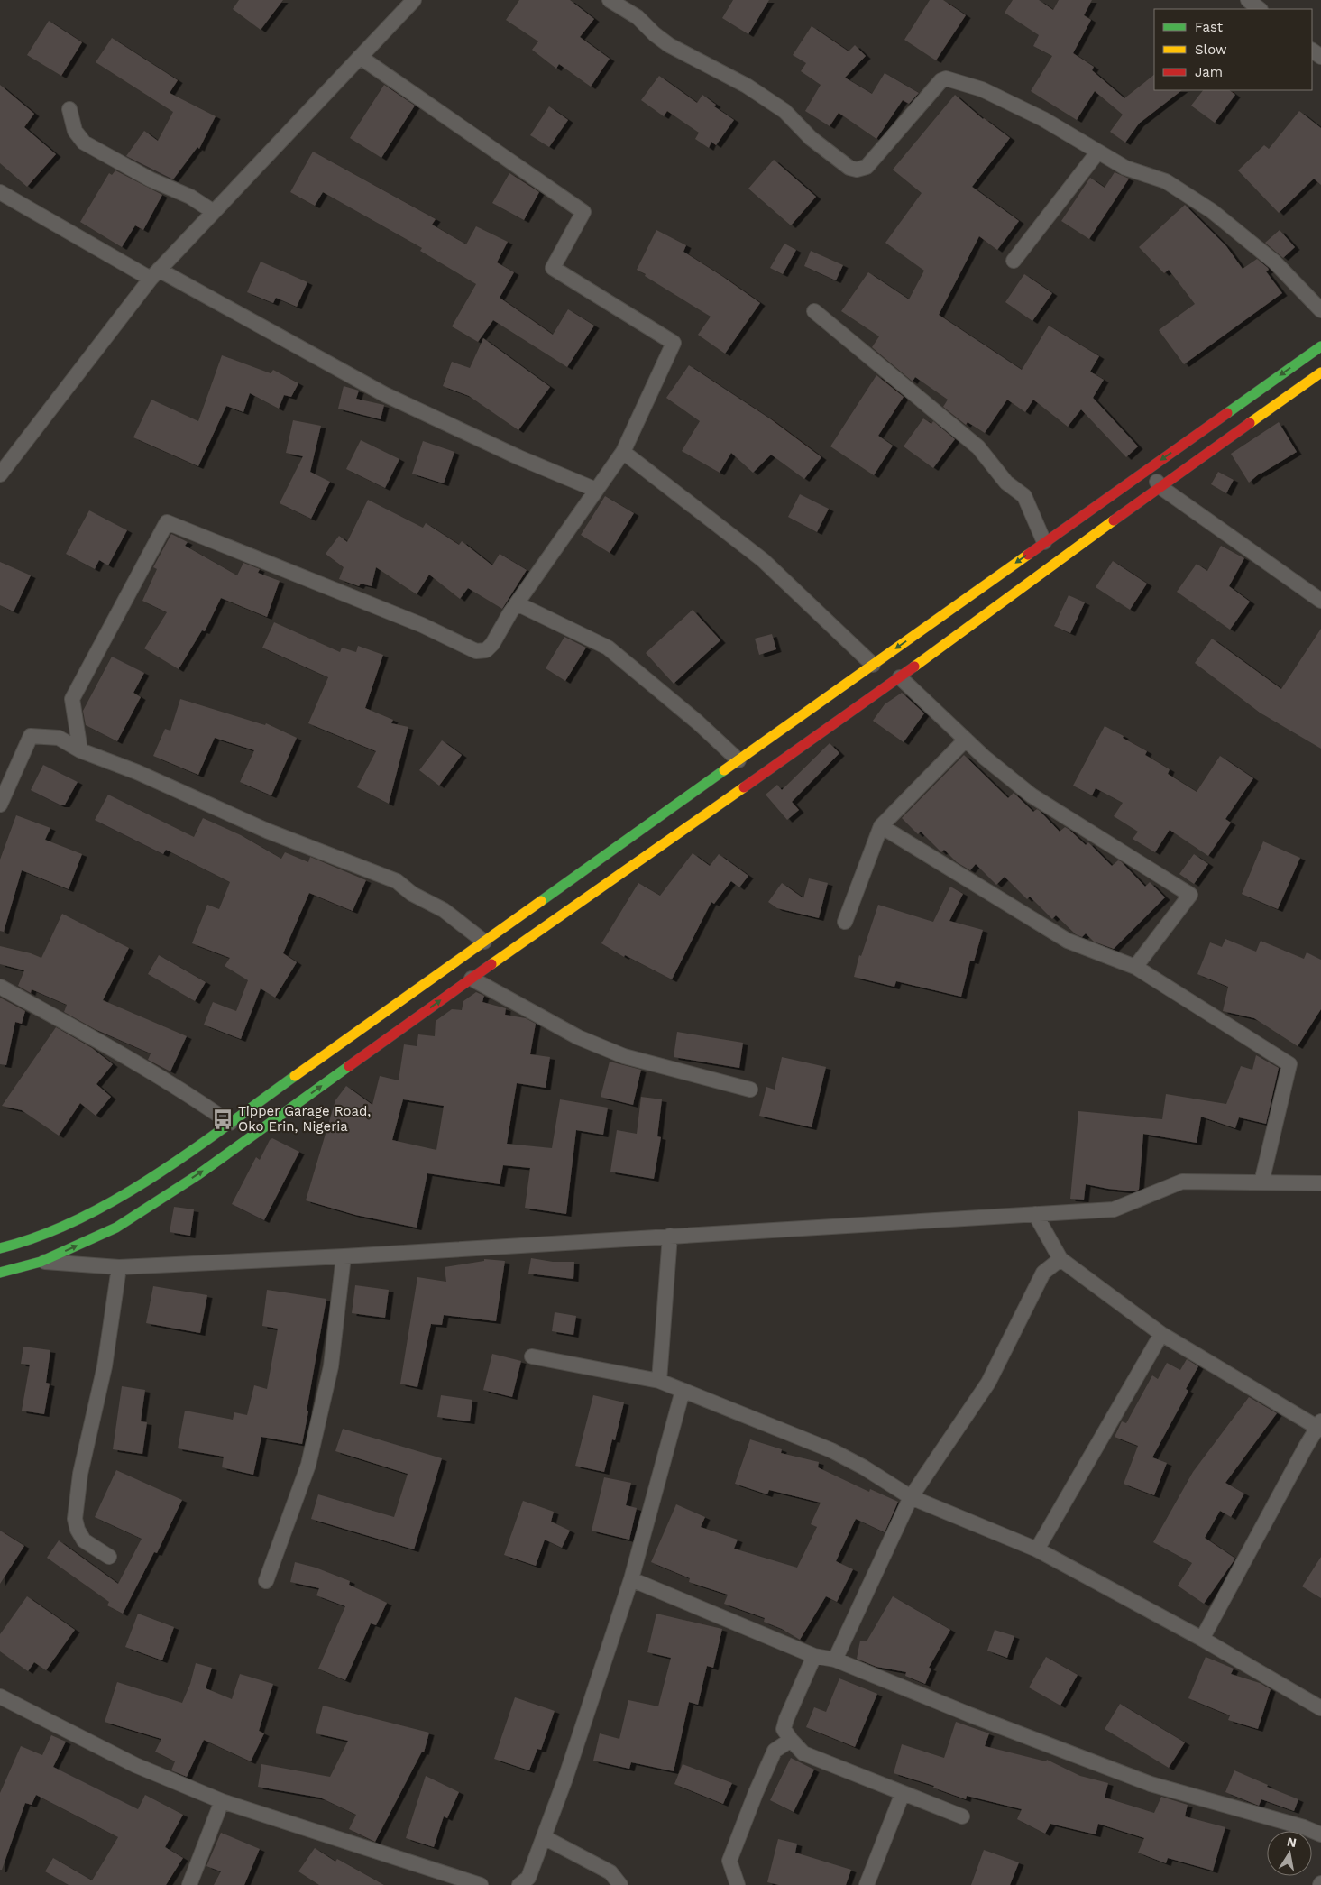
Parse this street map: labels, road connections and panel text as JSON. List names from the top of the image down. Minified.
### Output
{"places":{"bus stop":["Tipper Garage Road, Oko Erin, Nigeria"]},"legend":["Fast","Slow","Jam"],"north":"top"}
